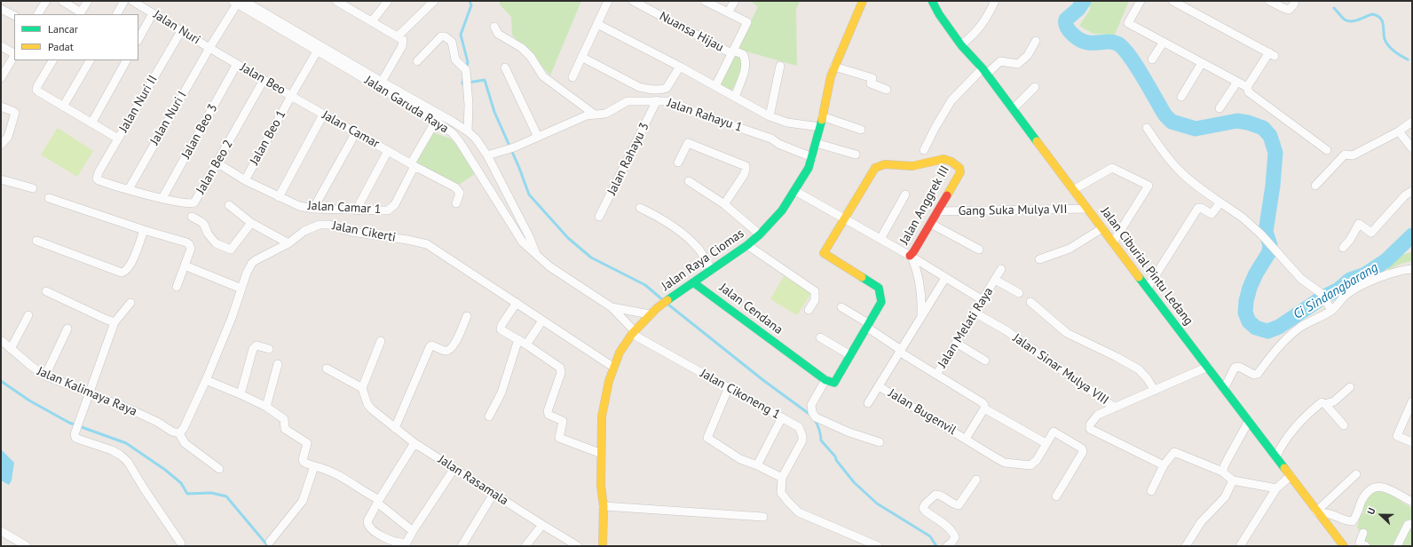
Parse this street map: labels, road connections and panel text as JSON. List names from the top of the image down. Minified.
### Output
{"streets":{"street":["Jalan Nuri","Nuansa Hijau","Jalan Beo","Jalan Nuri II","Jalan Garuda Raya","Jalan Rahayu 1","Jalan Nuri I","Jalan Camar","Jalan Beo 3","Jalan Beo 1","Jalan Rahayu 3","Jalan Beo 2","Jalan Anggrek III","Jalan Camar 1","Gang Suka Mulya VII","Jalan Cikerti","Jalan Raya Ciomas","Jalan Ciburial Pintu Ledang","Jalan Cendana","Jalan Melati Raya","Jalan Sinar Mulya VIII","Jalan Kalimaya Raya","Jalan Cikoneng 1","Jalan Bugenvil","Jalan Rasamala"]},"crossings":[["Jalan Nuri","Jalan Beo"],["Jalan Nuri","Jalan Nuri II"],["Jalan Nuri","Jalan Garuda Raya"],["Jalan Nuri","Jalan Nuri I"],["Jalan Beo","Jalan Garuda Raya"],["Jalan Beo","Jalan Nuri I"],["Jalan Beo","Jalan Camar"],["Jalan Beo","Jalan Beo 3"],["Jalan Beo","Jalan Beo 1"],["Jalan Beo","Jalan Beo 2"],["Jalan Nuri II","Jalan Beo 2"],["Jalan Garuda Raya","Jalan Rahayu 1"],["Jalan Garuda Raya","Jalan Raya Ciomas"],["Jalan Garuda Raya","Jalan Cikoneng 1"],["Jalan Rahayu 1","Jalan Rahayu 3"],["Jalan Rahayu 1","Jalan Raya Ciomas"],["Jalan Nuri I","Jalan Beo 2"],["Jalan Camar","Jalan Beo 1"],["Jalan Camar","Jalan Camar 1"],["Jalan Beo 3","Jalan Beo 2"],["Jalan Beo 1","Jalan Camar 1"],["Jalan Beo 2","Jalan Camar 1"],["Jalan Anggrek III","Gang Suka Mulya VII"],["Gang Suka Mulya VII","Jalan Ciburial Pintu Ledang"],["Jalan Cikerti","Jalan Raya Ciomas"],["Jalan Cikerti","Jalan Kalimaya Raya"],["Jalan Raya Ciomas","Jalan Cendana"],["Jalan Raya Ciomas","Jalan Cikoneng 1"],["Jalan Ciburial Pintu Ledang","Jalan Sinar Mulya VIII"],["Jalan Melati Raya","Jalan Sinar Mulya VIII"]],"water":["Ci Sindangbarang"],"legend":["Lancar","Padat"],"north":"left"}
